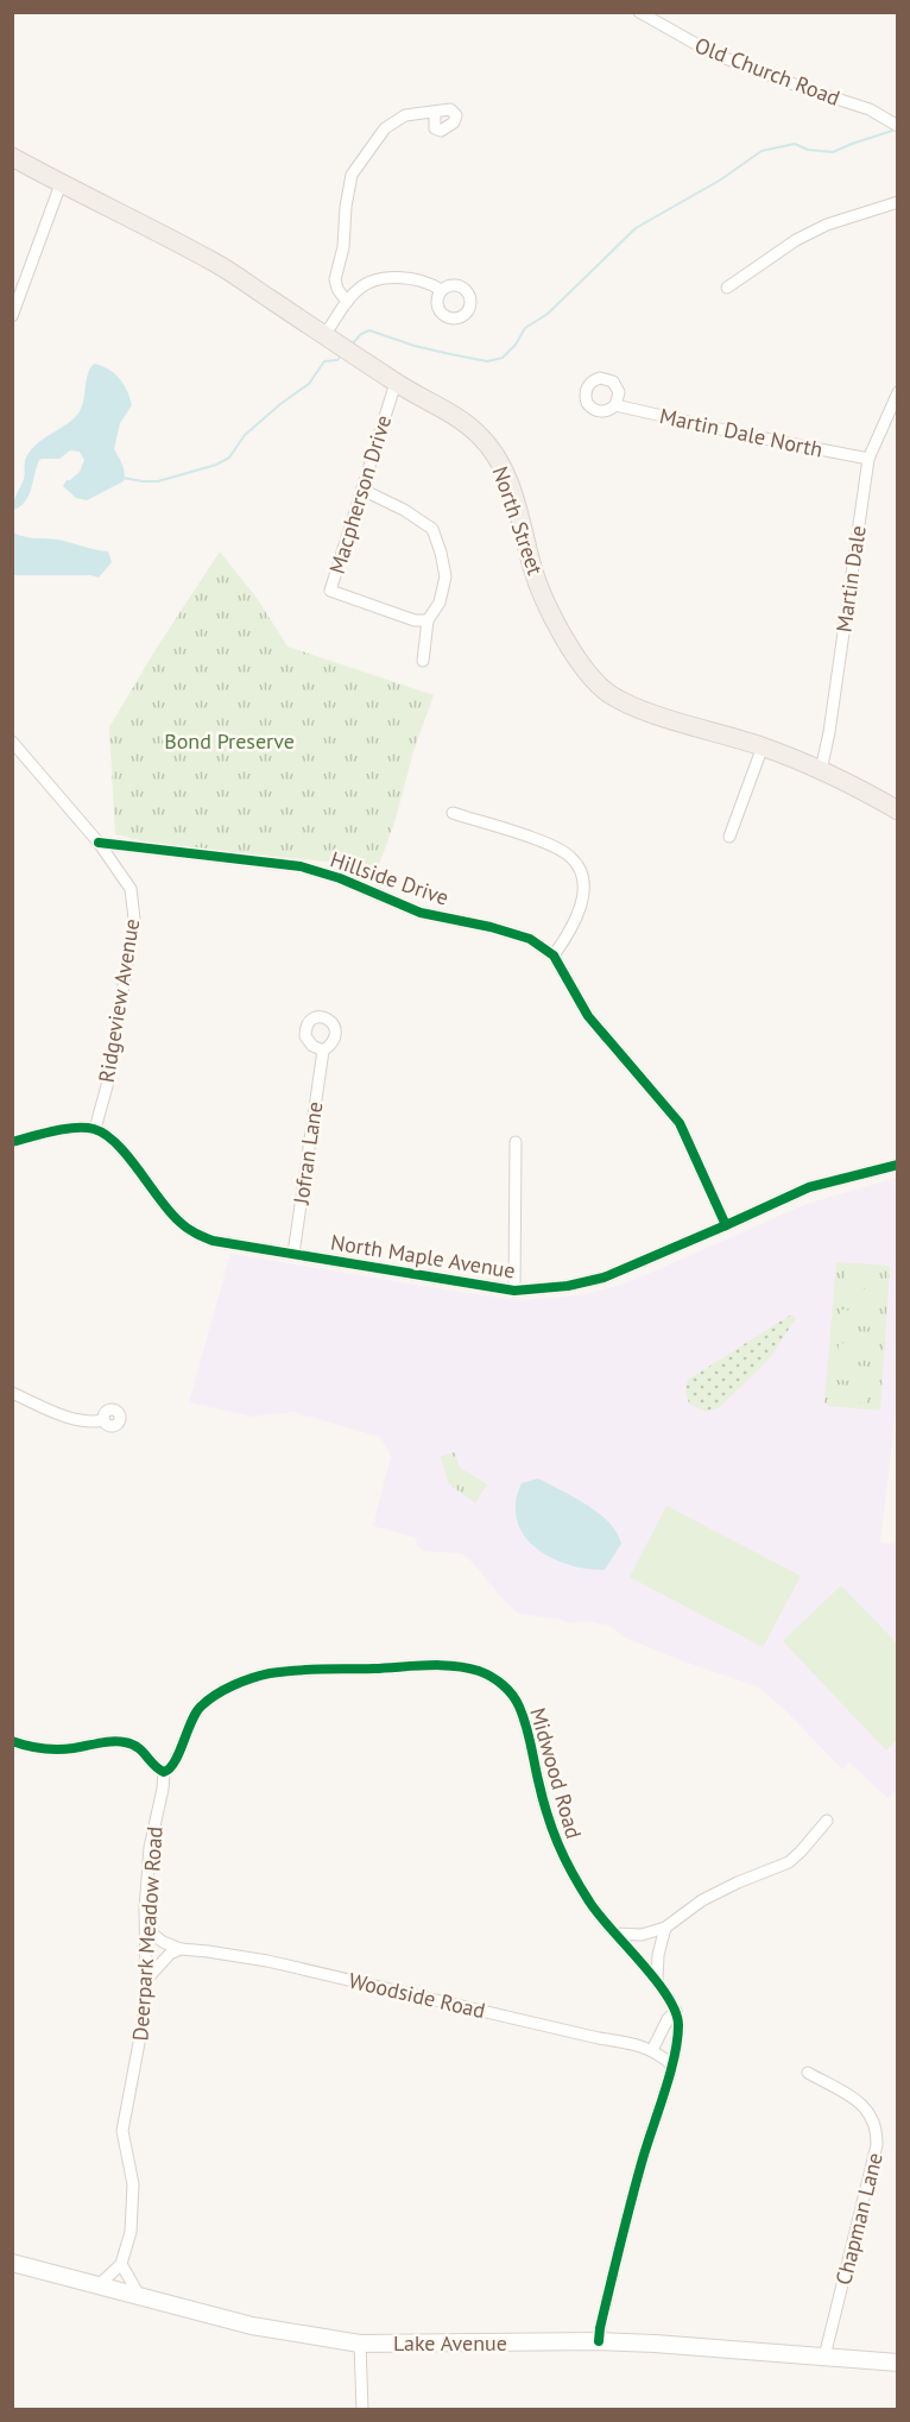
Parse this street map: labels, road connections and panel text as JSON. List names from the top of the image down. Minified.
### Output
{"streets":{"main road":["North Street","Lake Avenue"],"street":["Old Church Road","Martin Dale North","Macpherson Drive","Martin Dale","Hillside Drive","Ridgeview Avenue","Jofran Lane","North Maple Avenue","Midwood Road","Deerpark Meadow Road","Woodside Road","Chapman Lane"]},"crossings":[["Martin Dale North","Martin Dale"],["Macpherson Drive","North Street"],["North Street","Martin Dale"],["Hillside Drive","Ridgeview Avenue"],["Hillside Drive","North Maple Avenue"],["Ridgeview Avenue","North Maple Avenue"],["Jofran Lane","North Maple Avenue"],["Midwood Road","Deerpark Meadow Road"],["Deerpark Meadow Road","Woodside Road"],["Chapman Lane","Lake Avenue"]],"parks":["Bond Preserve"]}
